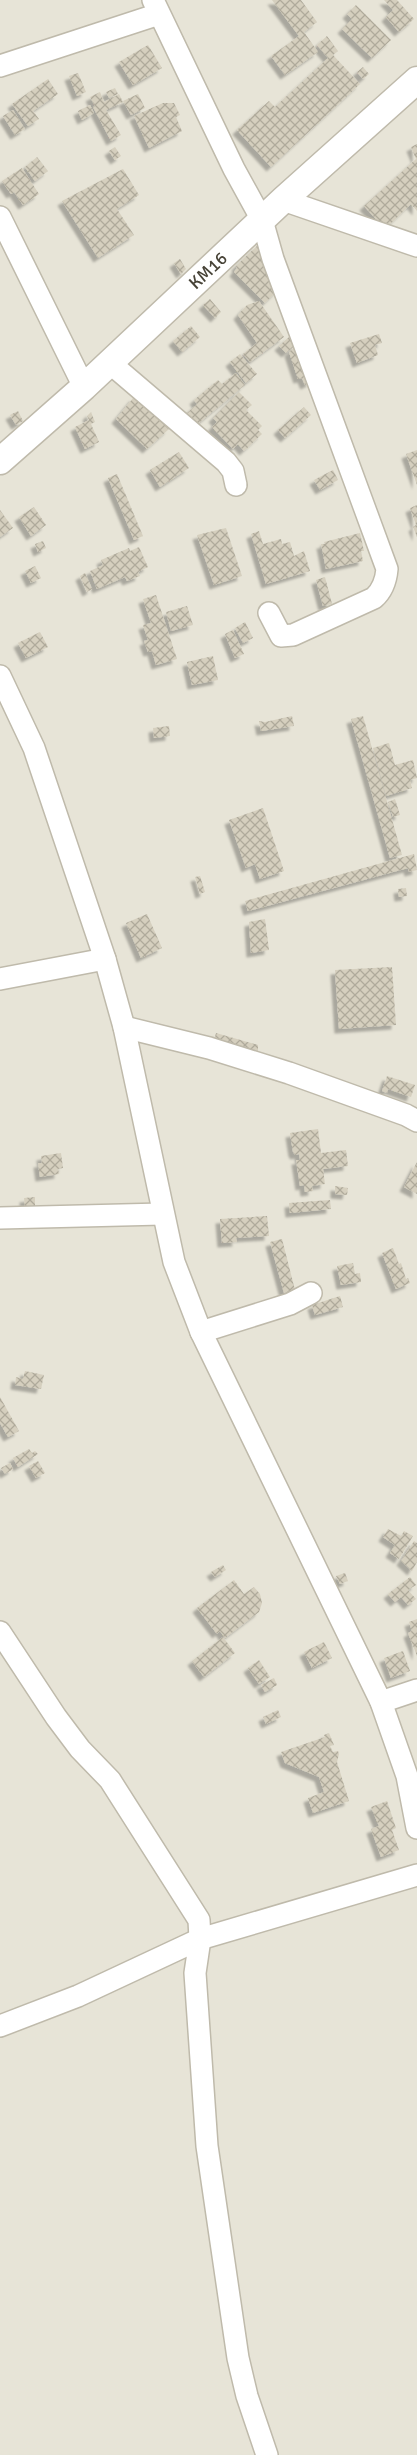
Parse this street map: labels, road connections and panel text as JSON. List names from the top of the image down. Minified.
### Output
{"streets":{"street":["KM16"]}}
